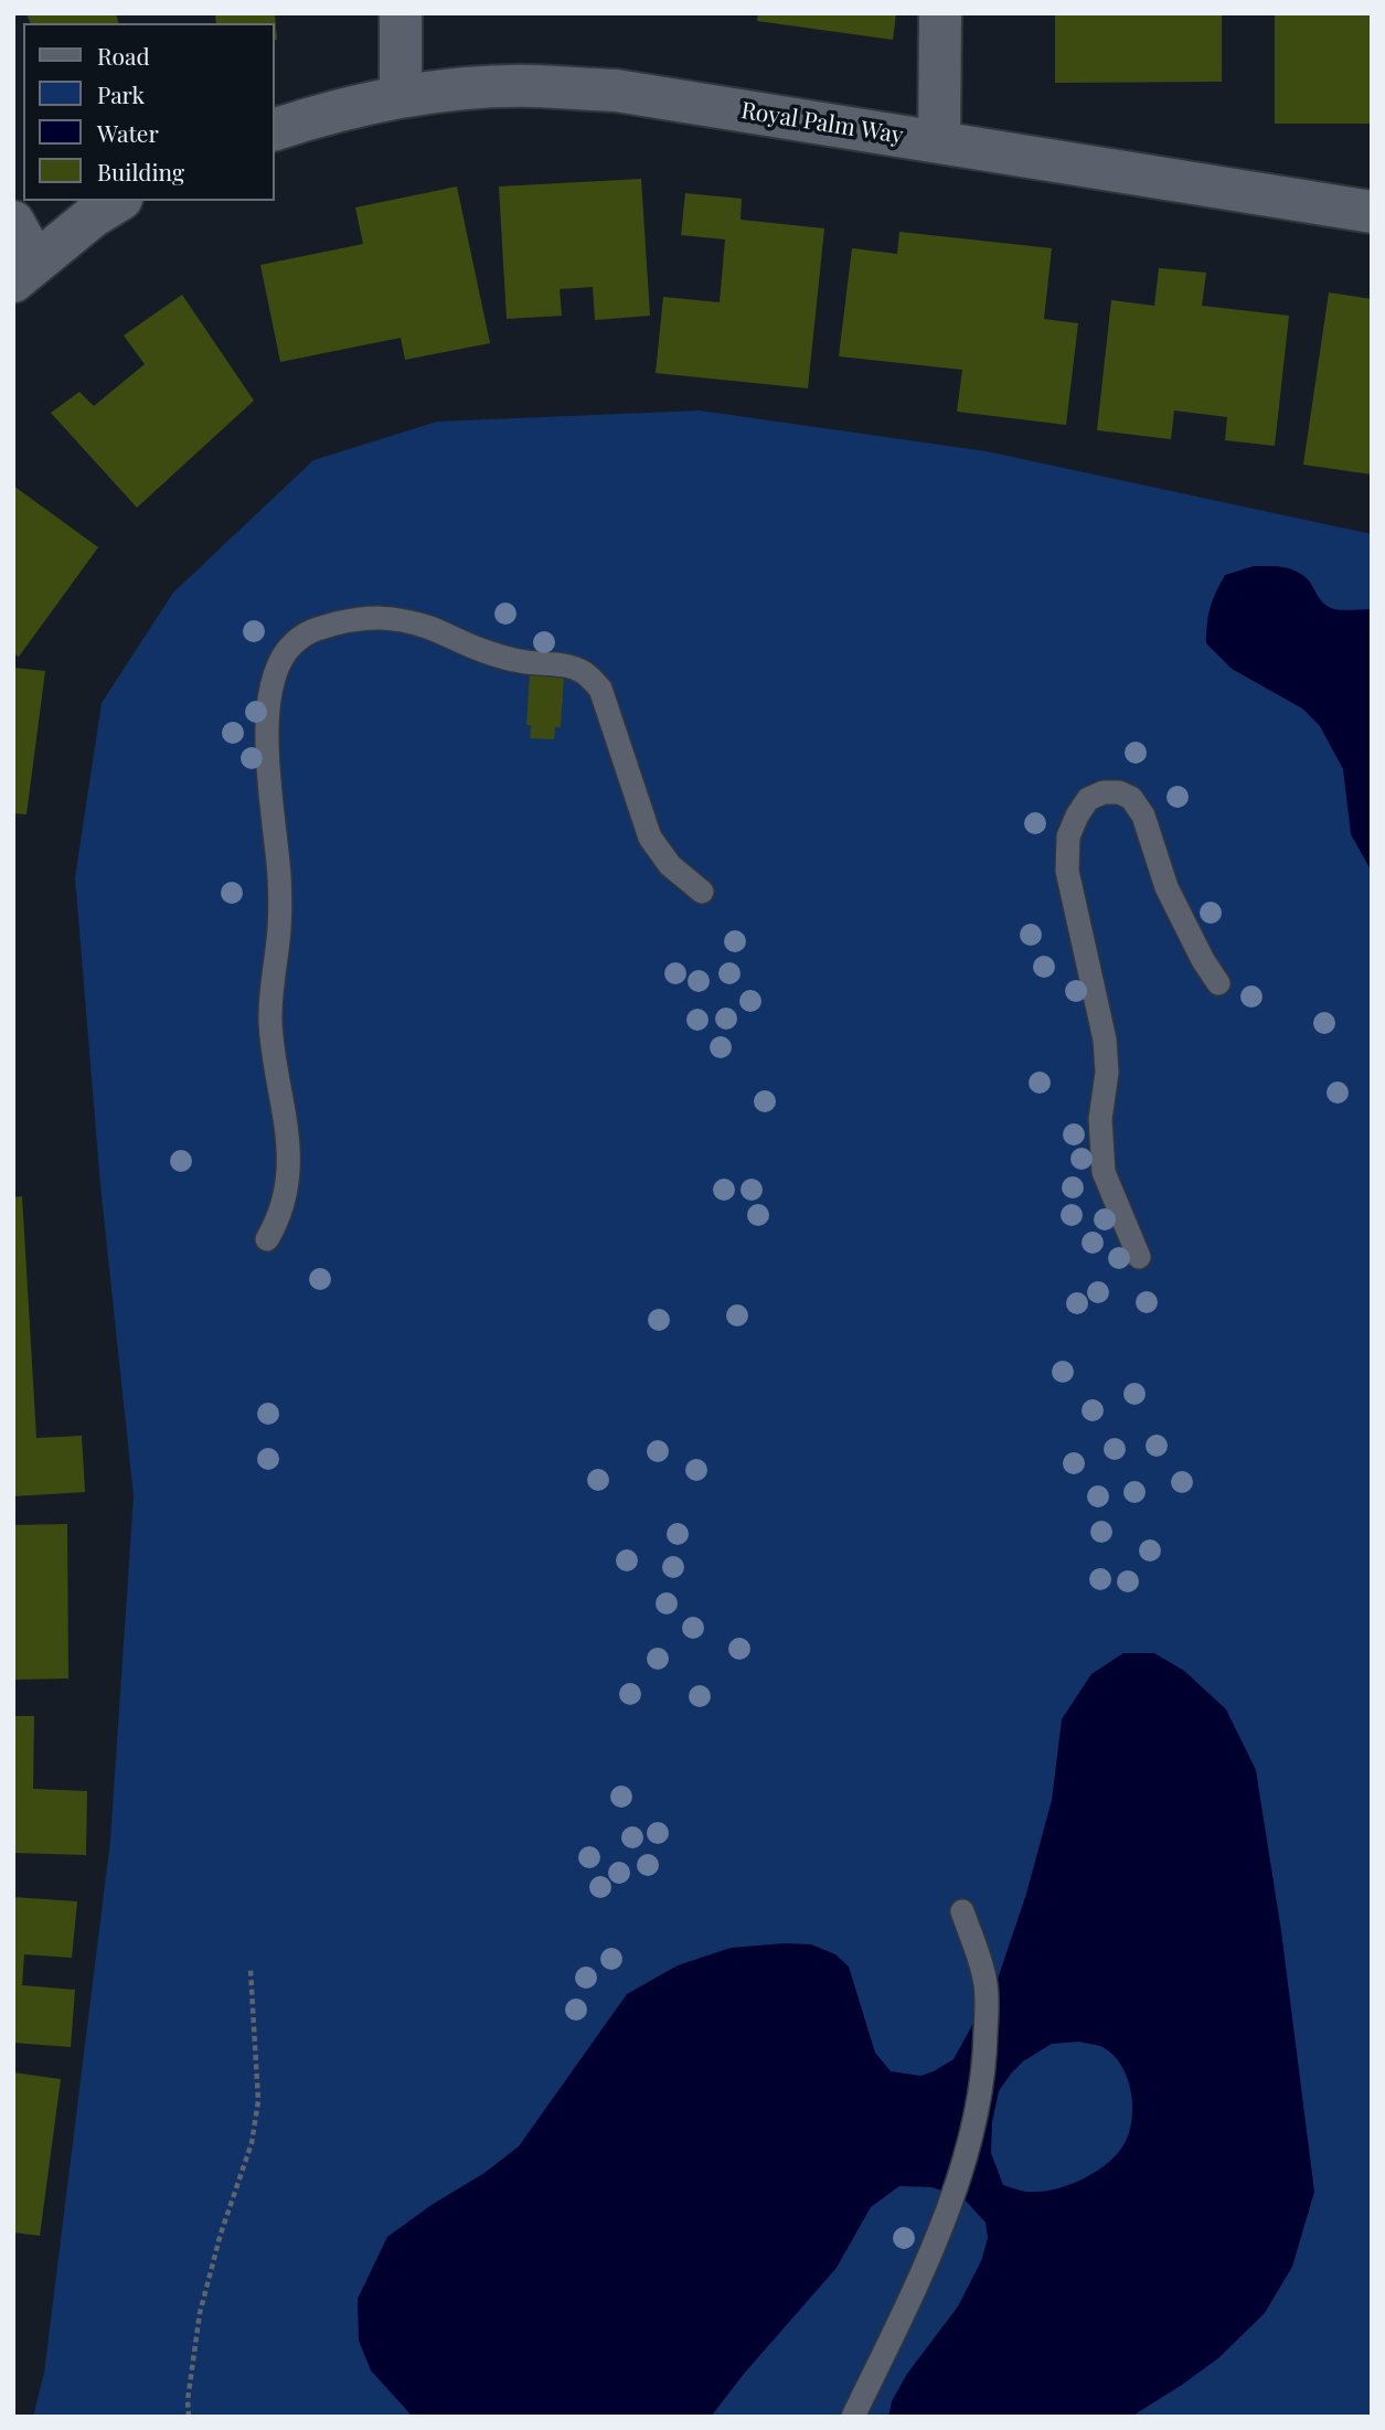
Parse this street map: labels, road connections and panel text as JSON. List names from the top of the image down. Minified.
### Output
{"streets":{"street":["Royal Palm Way"]},"legend":["Road","Park","Water","Building"]}
